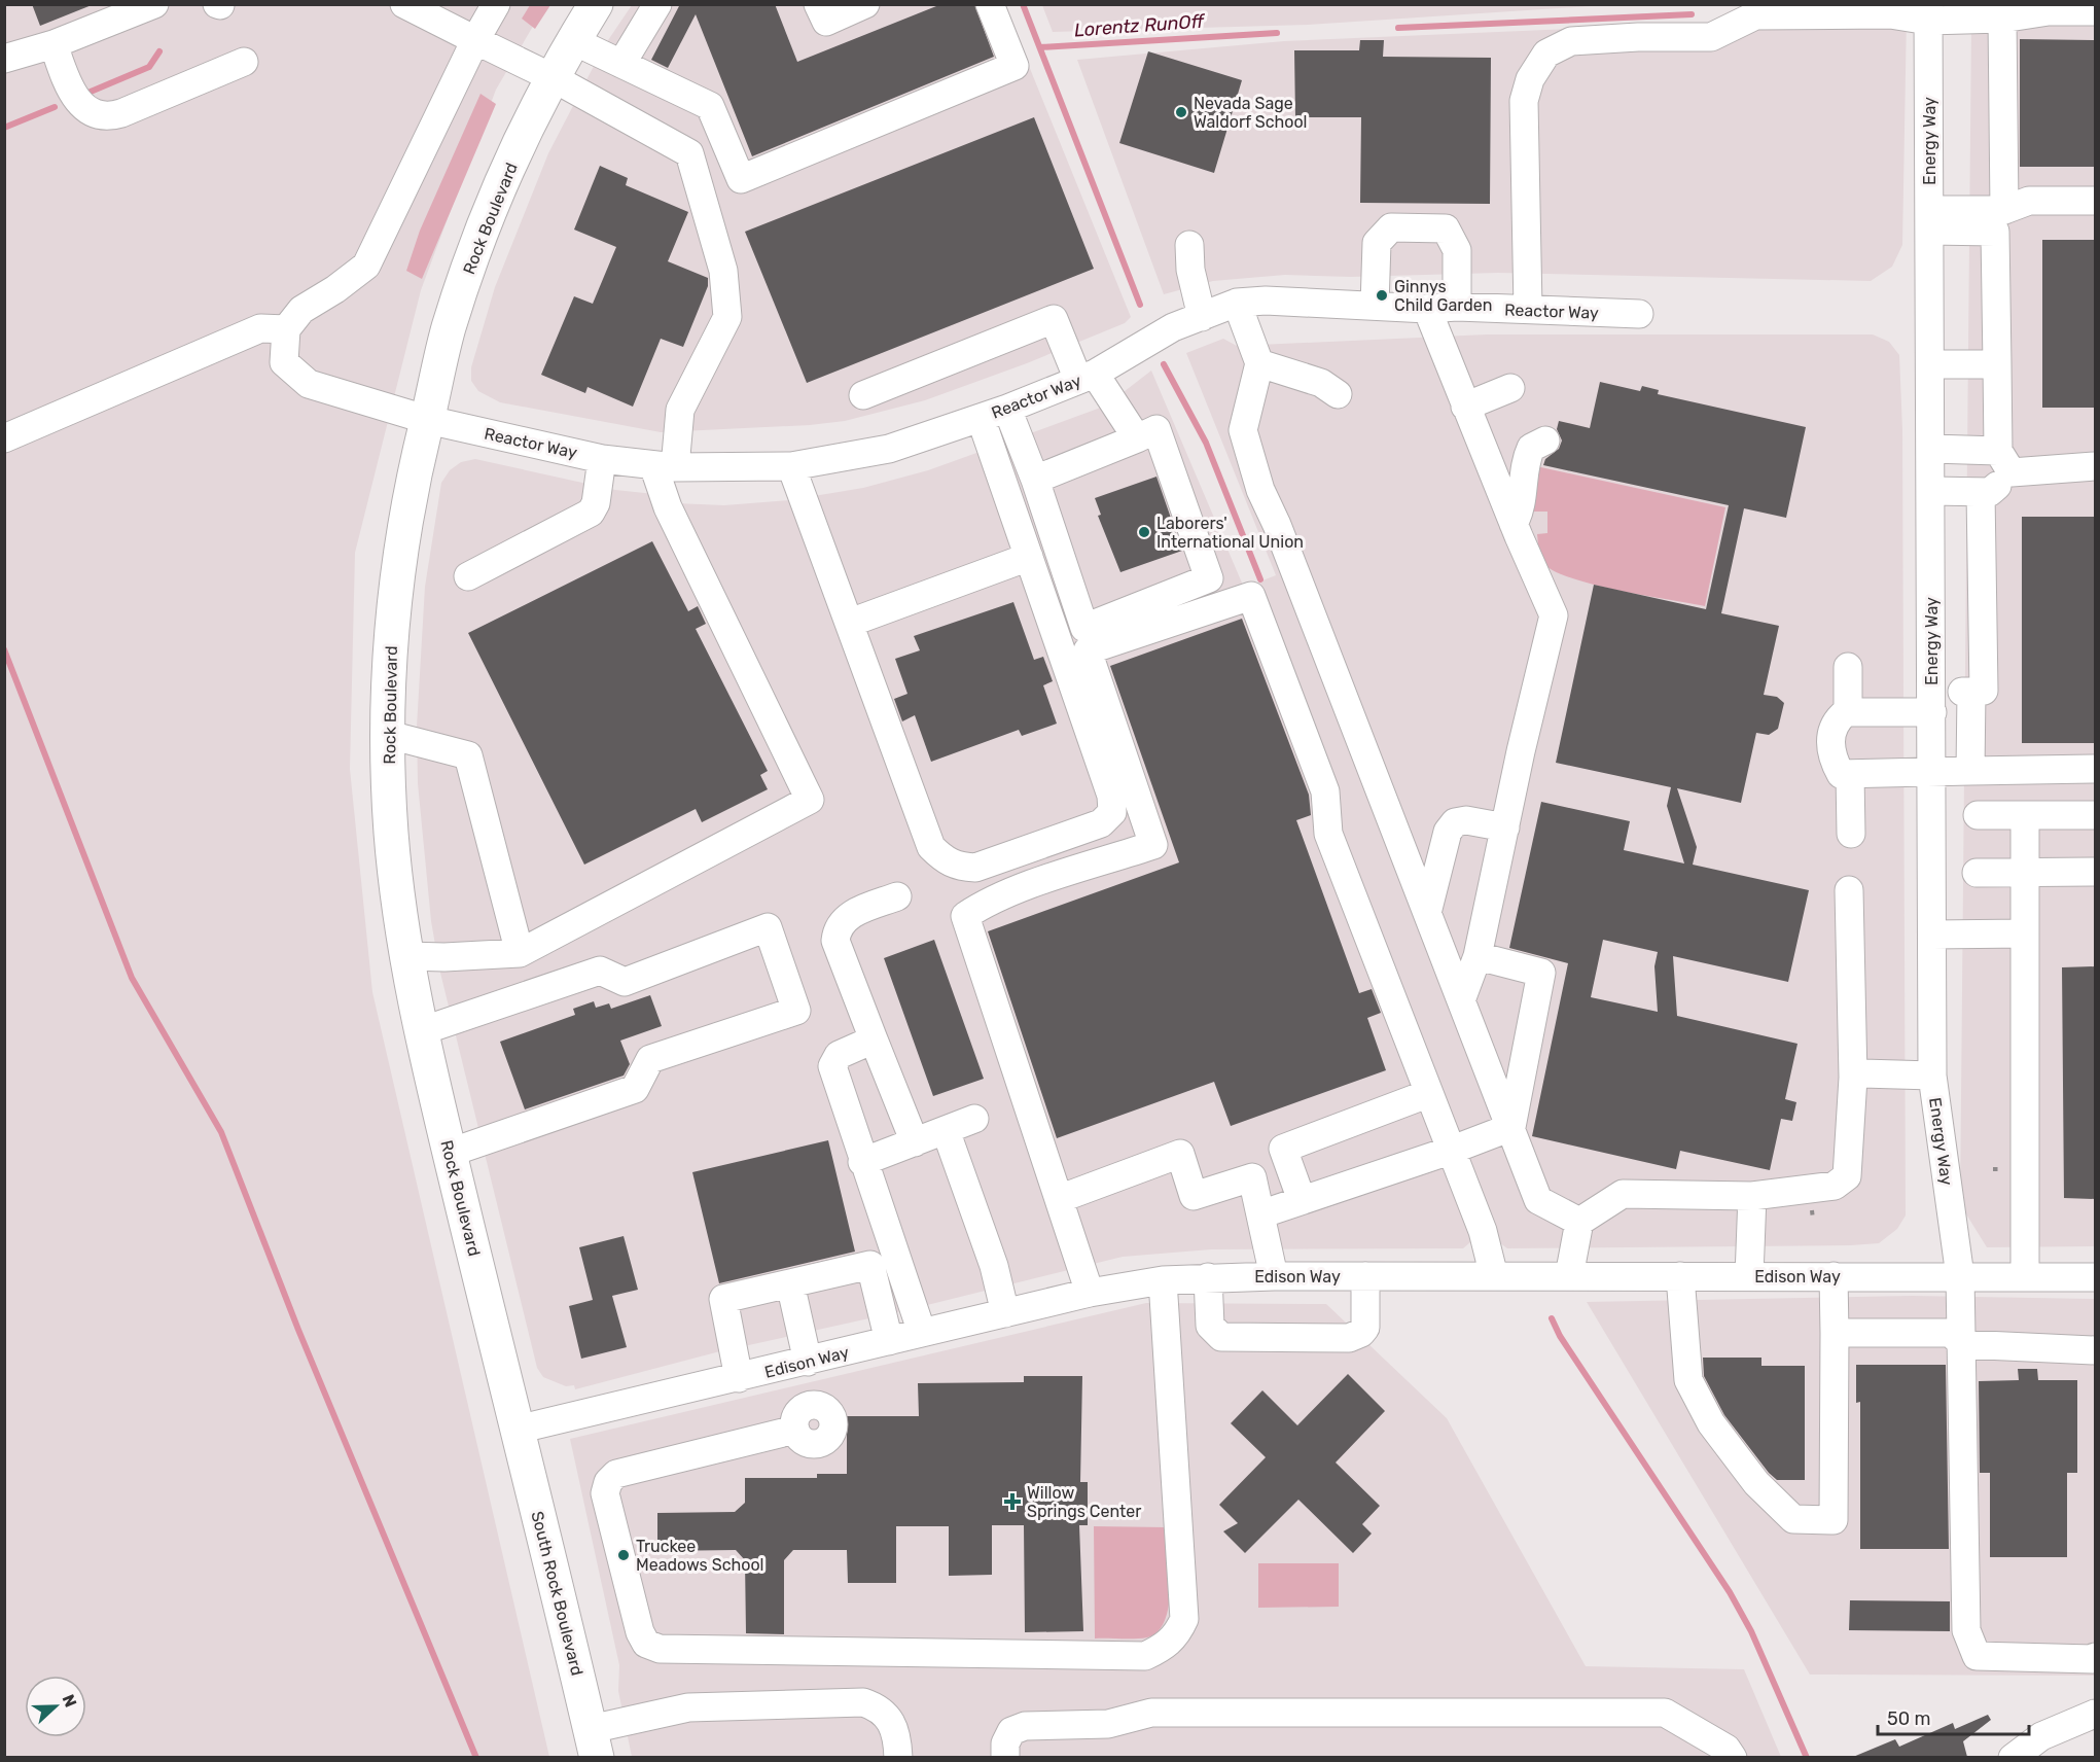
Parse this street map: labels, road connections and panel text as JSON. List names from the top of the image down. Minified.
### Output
{"streets":{"main road":["Rock Boulevard","South Rock Boulevard"],"street":["Energy Way","Reactor Way","Edison Way"]},"crossings":[["Energy Way","Edison Way"],["Rock Boulevard","Reactor Way"],["Rock Boulevard","Edison Way"],["Rock Boulevard","South Rock Boulevard"],["Edison Way","South Rock Boulevard"]],"water":["Lorentz RunOff"],"places":{"other":["Nevada Sage Waldorf School","Ginnys Child Garden","Laborers' International Union","Truckee Meadows School"],"health":["Willow Springs Center"]},"scale_bar":"50 m","north":"right"}
